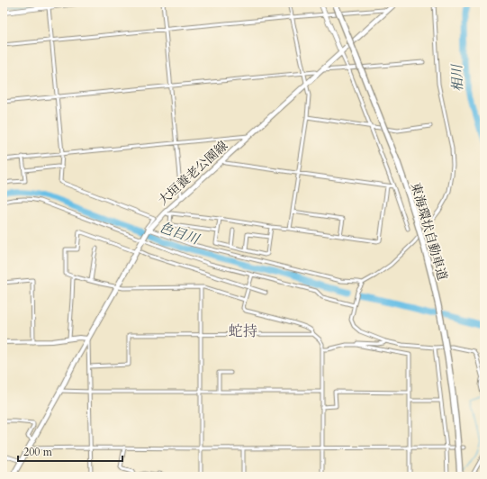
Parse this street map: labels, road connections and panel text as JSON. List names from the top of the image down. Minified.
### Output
{"streets":{"highway":["東海環状自動車道"],"main road":["大垣養老公園線"]},"districts":["蛇持"],"water":["相川","色目川"],"scale_bar":"200 m"}
